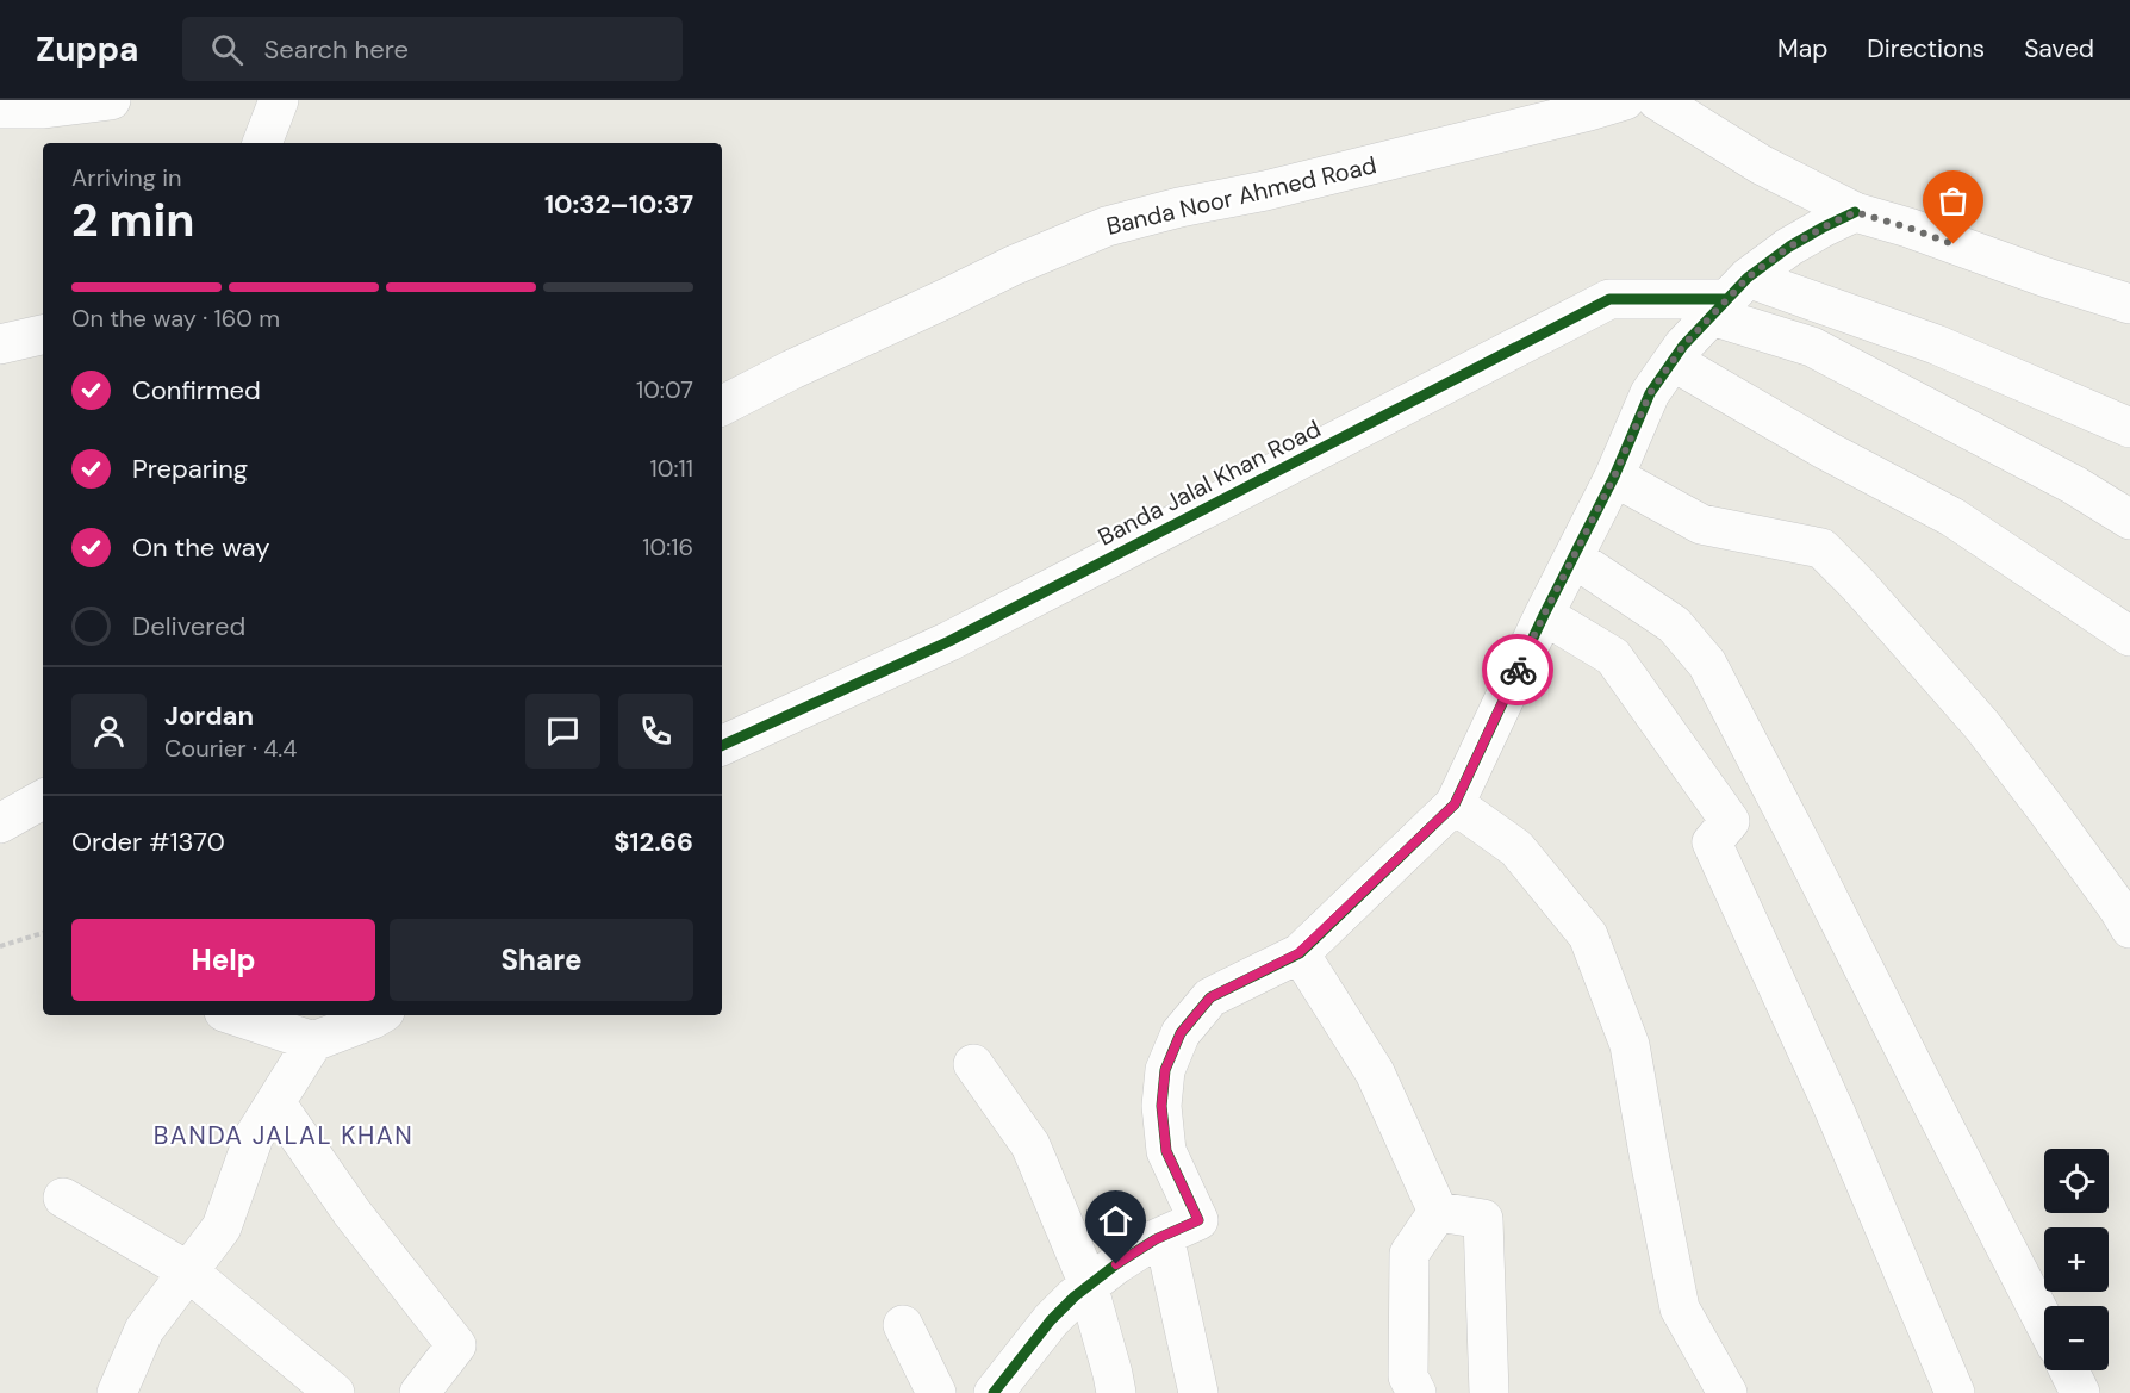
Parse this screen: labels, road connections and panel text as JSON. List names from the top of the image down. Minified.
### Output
{"streets":{"street":["Banda Noor Ahmed Road","Banda Jalal Khan Road"]},"districts":["BANDA JALAL KHAN"],"page":{"header":"Zuppa","search":"Search here","nav":["Map","Directions","Saved"],"heading":["2 min","Arriving in","10:32–10:37"],"panel":["Jordan","Courier · 4.4","Order #1370","$12.66"],"bar":"On the way · 160 m","list":[["Confirmed","10:07"],["Preparing","10:11"],["On the way","10:16"],"Delivered"],"buttons":["Help","Share"],"map_buttons":["+","−"]}}
